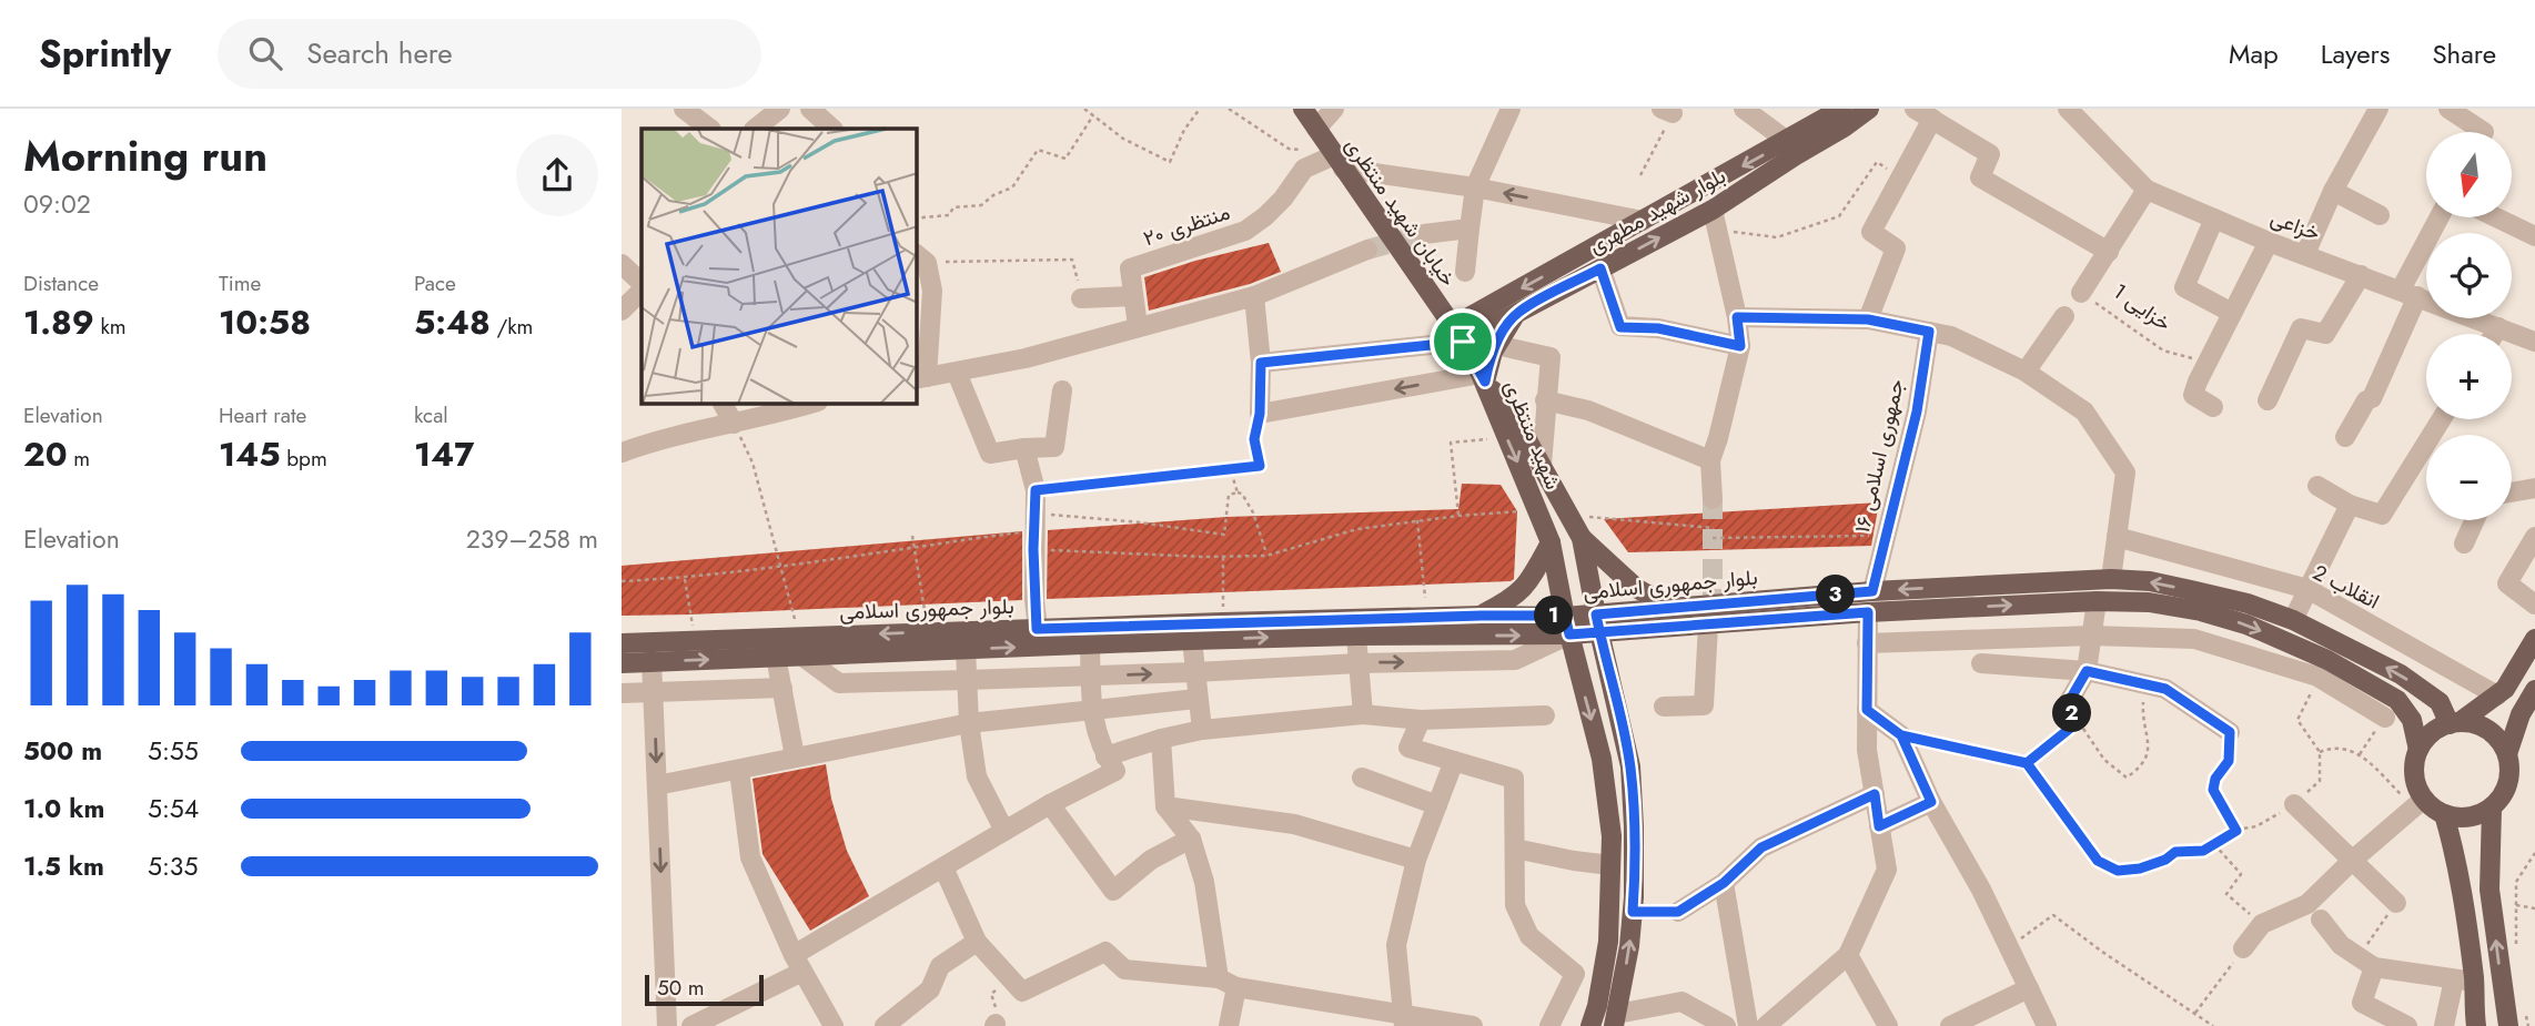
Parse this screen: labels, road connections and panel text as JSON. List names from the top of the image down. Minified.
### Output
{"streets":{"main road":["بلوار شهید مطهری","خیابان شهید منتظری","شهید منتظری","بلوار جمهوری اسلامی"],"street":["منتظری ۲۰","خزاعی","خزایی 1","جمهوری اسلامی ۱۶","انقلاب 2"]},"crossings":[["بلوار شهید مطهری","خیابان شهید منتظری"],["خیابان شهید منتظری","منتظری ۲۰"],["خیابان شهید منتظری","شهید منتظری"],["خزاعی","خزایی 1"],["شهید منتظری","بلوار جمهوری اسلامی"],["جمهوری اسلامی ۱۶","بلوار جمهوری اسلامی"]],"scale_bar":"50 m","north":"bottom","page":{"header":"Sprintly","search":"Search here","nav":["Map","Layers","Share"],"heading":["Morning run","09:02"],"map_buttons":["+","−"],"stats":[["Distance","1.89 km"],["Time","10:58"],["Pace","5:48 /km"],["Elevation","20 m"],["Heart rate","145 bpm"],["kcal","147"]],"chart":["Elevation","239–258 m"],"pins":["3","1","2"],"list":[{"name":"500 m","note":"5:55"},{"name":"1.0 km","note":"5:54"},{"name":"1.5 km","note":"5:35"}],"scale":"50 m"}}
